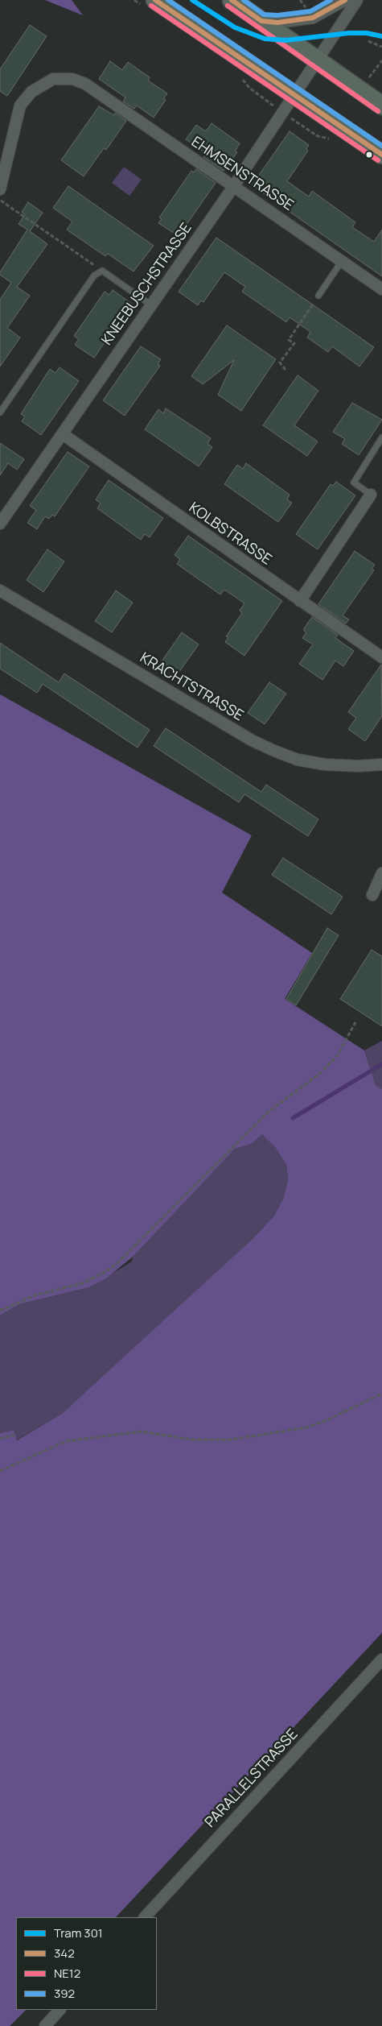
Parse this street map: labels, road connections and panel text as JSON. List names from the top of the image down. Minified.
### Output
{"streets":{"street":["EHMSENSTRASSE","KNEEBUSCHSTRASSE","KOLBSTRASSE","KRACHTSTRASSE","PARALLELSTRASSE"]},"crossings":[["EHMSENSTRASSE","KNEEBUSCHSTRASSE"],["KNEEBUSCHSTRASSE","KOLBSTRASSE"]],"lines":["tram line 301","transit line 342","transit line 392","transit line NE12"],"legend":["Tram 301","342","NE12","392"]}
